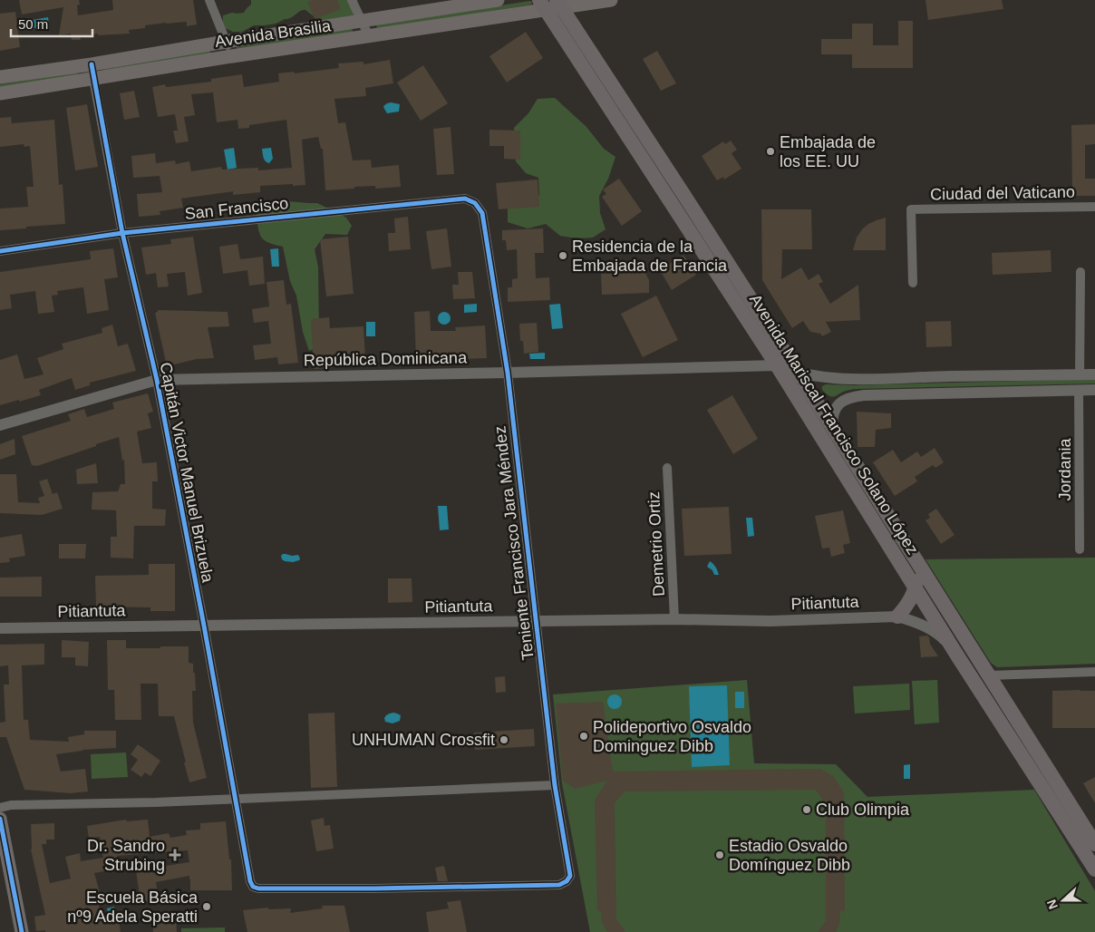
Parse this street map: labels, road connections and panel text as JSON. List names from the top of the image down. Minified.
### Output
{"streets":{"highway":["Avenida Mariscal Francisco Solano López"],"main road":["Avenida Brasilia"],"street":["Ciudad del Vaticano","San Francisco","República Dominicana","Jordania","Capitán Victor Manuel Brizuela","Teniente Francisco Jara Méndez","Demetrio Ortiz","Pitiantuta"]},"crossings":[["Avenida Brasilia","Avenida Mariscal Francisco Solano López"],["Avenida Brasilia","Capitán Victor Manuel Brizuela"],["San Francisco","Capitán Victor Manuel Brizuela"],["San Francisco","Teniente Francisco Jara Méndez"],["República Dominicana","Avenida Mariscal Francisco Solano López"],["República Dominicana","Capitán Victor Manuel Brizuela"],["República Dominicana","Teniente Francisco Jara Méndez"],["Avenida Mariscal Francisco Solano López","Pitiantuta"],["Capitán Victor Manuel Brizuela","Teniente Francisco Jara Méndez"],["Capitán Victor Manuel Brizuela","Pitiantuta"],["Teniente Francisco Jara Méndez","Pitiantuta"],["Demetrio Ortiz","Pitiantuta"]],"places":{"other":["Embajada de los EE. UU","Residencia de la Embajada de Francia","Polideportivo Osvaldo Dominguez Dibb","UNHUMAN Crossfit","Club Olimpia","Estadio Osvaldo Domínguez Dibb","Escuela Básica nº9 Adela Speratti"],"health":["Dr. Sandro Strubing"]},"scale_bar":"50 m","north":"left"}
